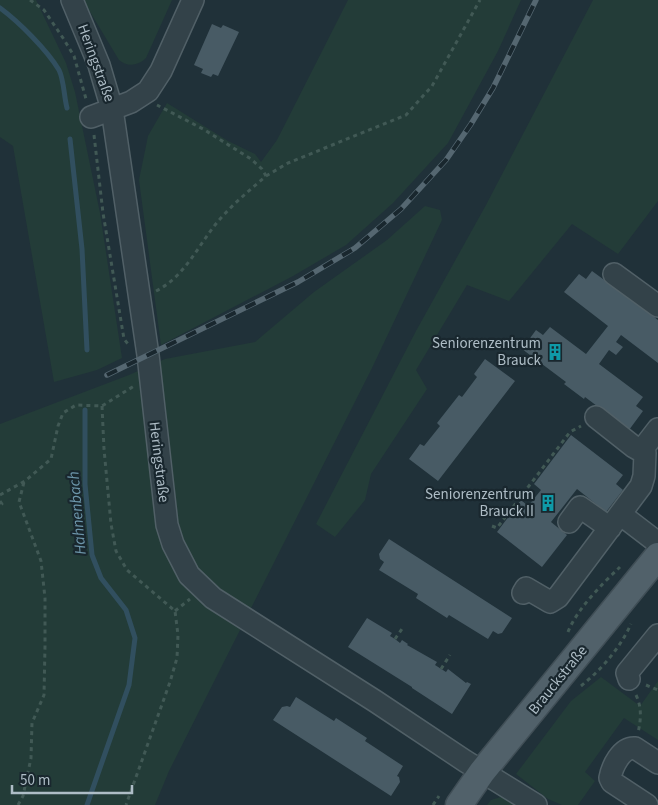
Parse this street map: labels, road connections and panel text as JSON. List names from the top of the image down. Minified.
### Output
{"streets":{"main road":["Brauckstraße"],"street":["Heringstraße"]},"crossings":[["Heringstraße","Brauckstraße"]],"water":["Hahnenbach"],"places":{"building":["Seniorenzentrum Brauck","Seniorenzentrum Brauck II"]},"scale_bar":"50 m"}
